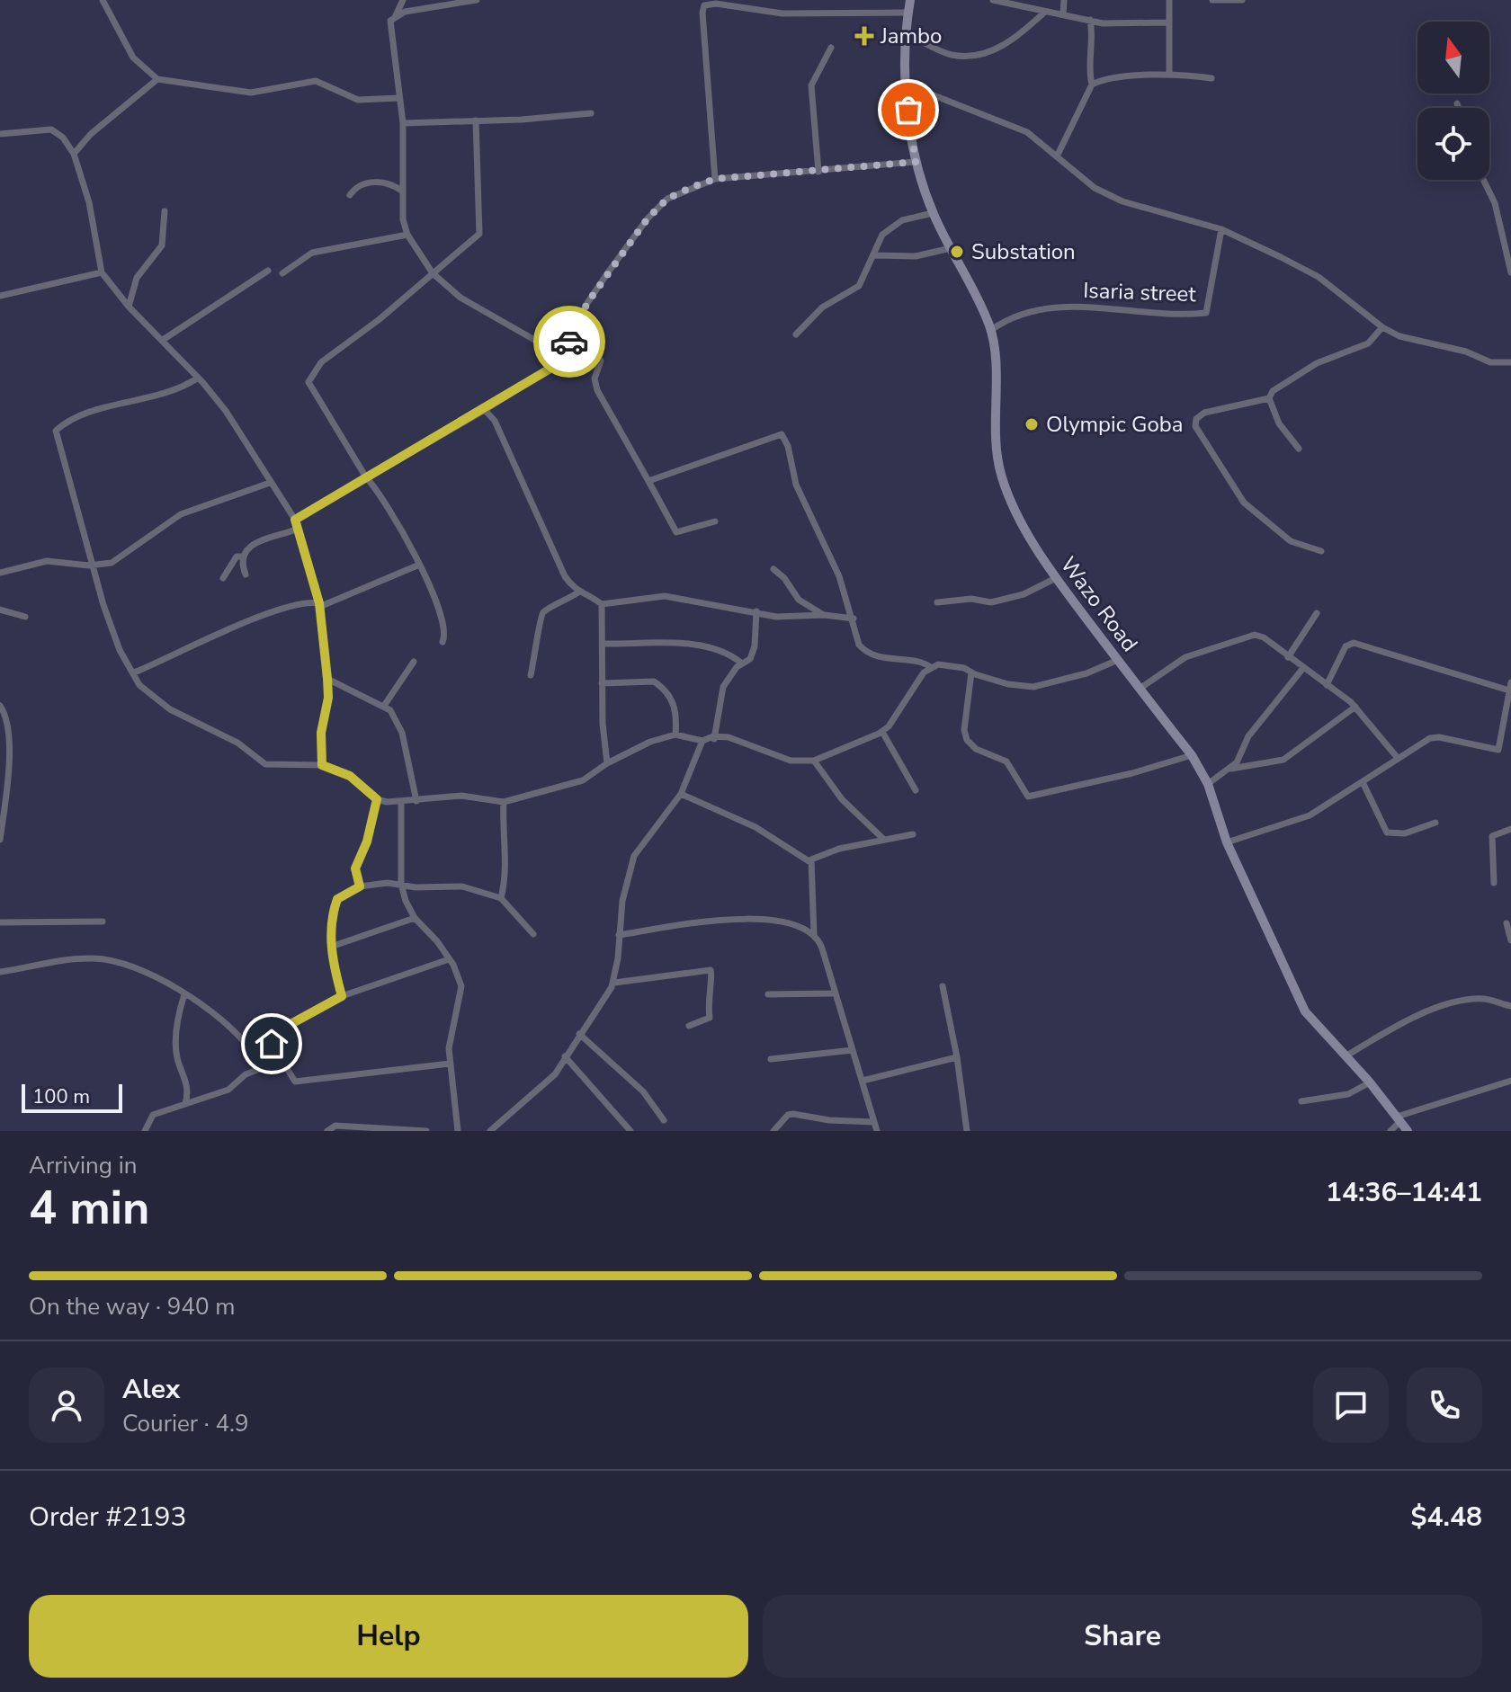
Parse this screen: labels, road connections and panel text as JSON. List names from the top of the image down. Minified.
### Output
{"streets":{"main road":["Wazo Road"],"street":["Isaria street"]},"crossings":[["Isaria street","Wazo Road"]],"places":{"health":["Jambo"],"other":["Substation","Olympic Goba"]},"scale_bar":"100 m","north":"top","page":{"scale":"100 m","heading":["4 min","Arriving in","14:36–14:41"],"panel":["Alex","Courier · 4.9","Order #2193","$4.48"],"bar":"On the way · 940 m","buttons":["Help","Share"]}}
